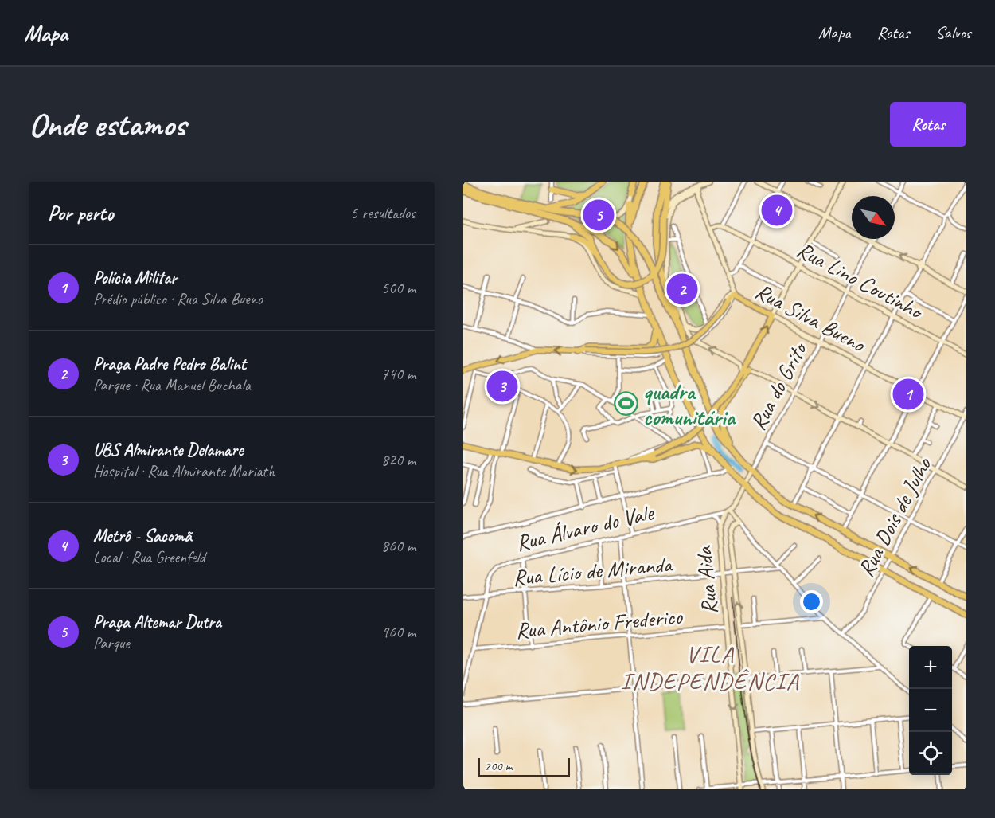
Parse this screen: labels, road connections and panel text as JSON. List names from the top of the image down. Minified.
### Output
{"streets":{"main road":["Rua Lino Coutinho","Rua Silva Bueno","Rua do Grito","Rua Aida"],"street":["Rua Dois de Julho","Rua Álvaro do Vale","Rua Lício de Miranda","Rua Antônio Frederico"]},"crossings":[["Rua Lino Coutinho","Rua do Grito"],["Rua Silva Bueno","Rua do Grito"],["Rua Silva Bueno","Rua Dois de Julho"],["Rua do Grito","Rua Álvaro do Vale"],["Rua do Grito","Rua Aida"],["Rua Álvaro do Vale","Rua Lício de Miranda"],["Rua Álvaro do Vale","Rua Aida"],["Rua Álvaro do Vale","Rua Antônio Frederico"],["Rua Lício de Miranda","Rua Aida"],["Rua Aida","Rua Antônio Frederico"]],"districts":["VILA INDEPENDÊNCIA"],"places":{"sports":["quadra comunitária"]},"scale_bar":"200 m","north":"bottom right","page":{"header":"Mapa","nav":["Mapa","Rotas","Salvos"],"buttons":"Rotas","title":"Onde estamos","heading":["Por perto","5 resultados"],"pins":["4","5","2","3","1"],"list":[{"mark":"1","name":"Polícia Militar","note":"Prédio público · Rua Silva Bueno","value":"500 m"},{"mark":"2","name":"Praça Padre Pedro Balint","note":"Parque · Rua Manuel Buchala","value":"740 m"},{"mark":"3","name":"UBS Almirante Delamare","note":"Hospital · Rua Almirante Mariath","value":"820 m"},{"mark":"4","name":"Metrô - Sacomã","note":"Local · Rua Greenfeld","value":"860 m"},{"mark":"5","name":"Praça Altemar Dutra","note":"Parque","value":"960 m"}],"map_buttons":["+","−"],"scale":"200 m"}}
